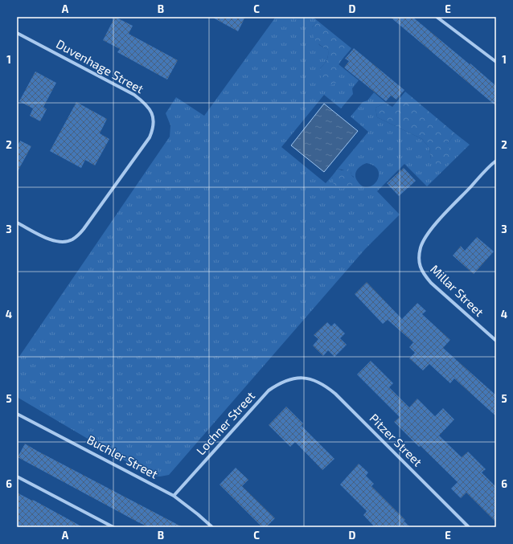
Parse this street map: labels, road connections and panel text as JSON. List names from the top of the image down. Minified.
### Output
{"streets":{"street":["Duvenhage Street","Millar Street","Lochner Street","Pitzer Street","Buchler Street"]},"crossings":[["Lochner Street","Pitzer Street"],["Lochner Street","Buchler Street"]],"grid":{"columns":["A","B","C","D","E"],"rows":["1","2","3","4","5","6"]}}
